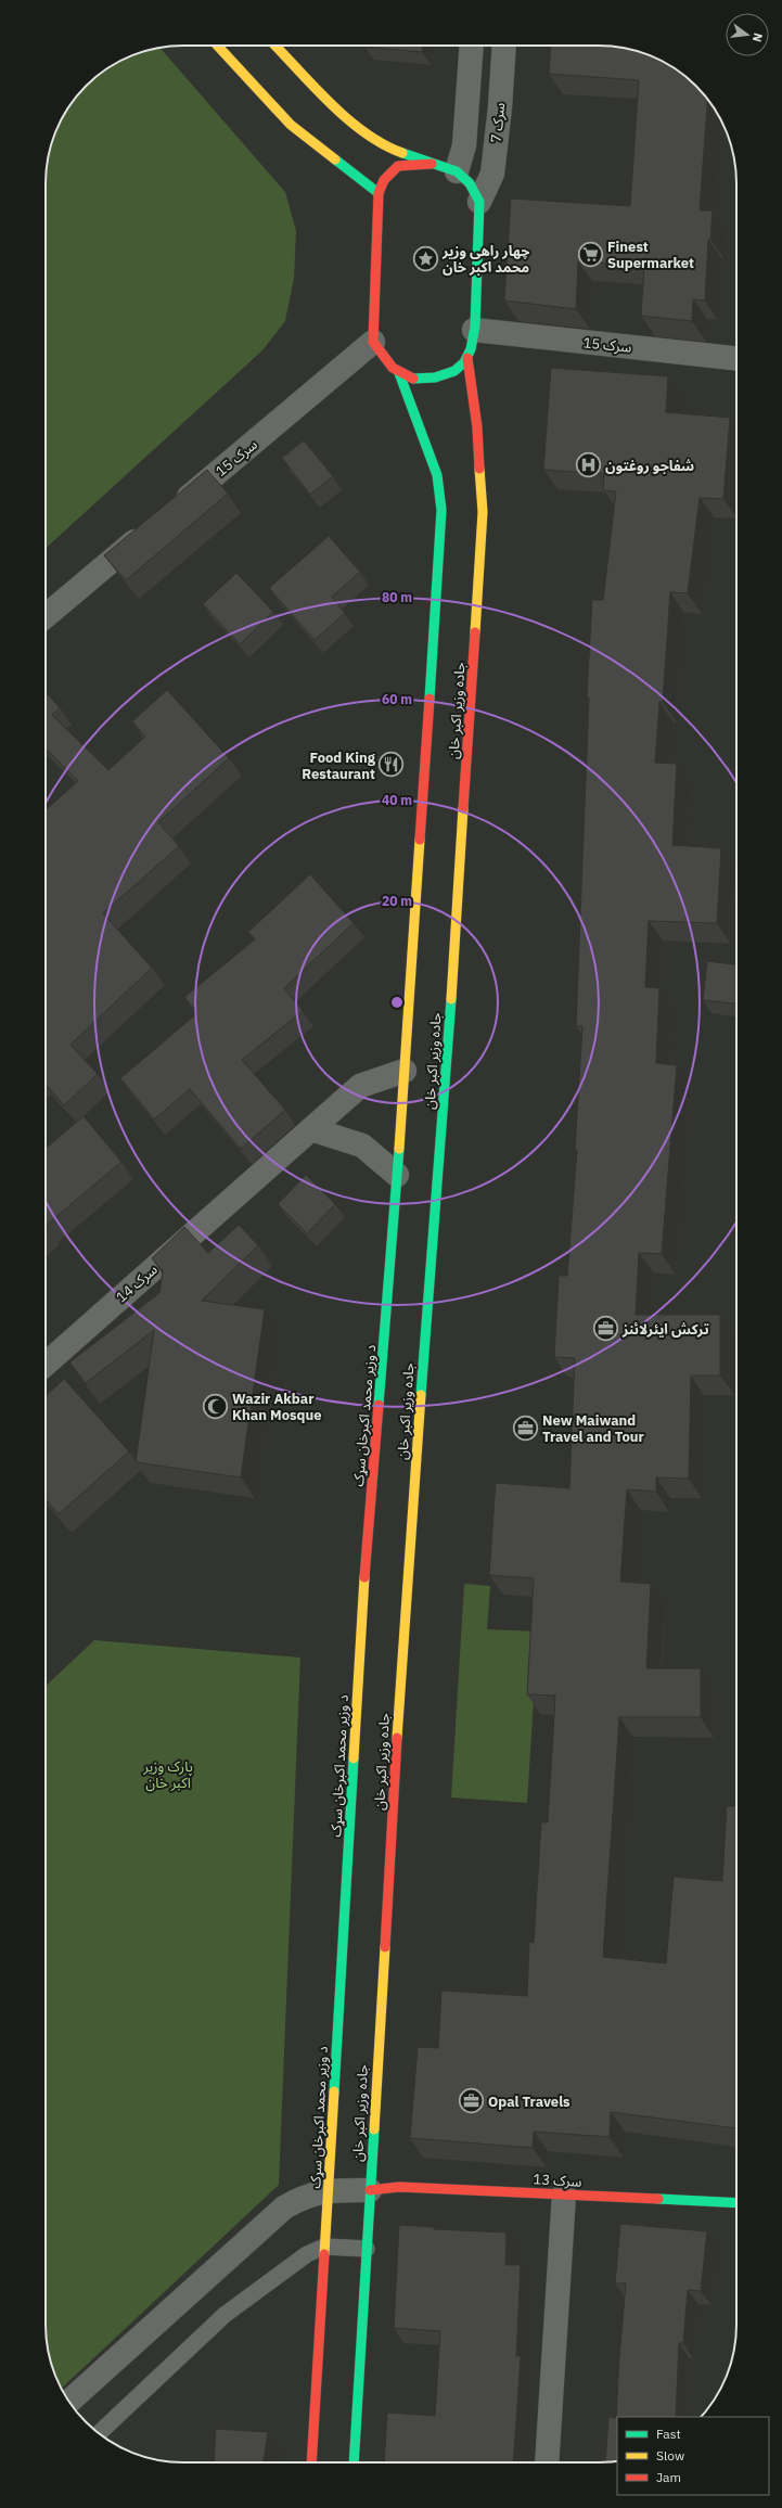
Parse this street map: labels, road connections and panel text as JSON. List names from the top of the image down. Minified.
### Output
{"streets":{"main road":["جاده وزیر اکبر خان","د وزیر محمد اکبرخان سړک","سرک 13"],"street":["سرک 7","سرک 15","سرک 14"]},"crossings":[["جاده وزیر اکبر خان","سرک 13"],["سرک 14","د وزیر محمد اکبرخان سړک"]],"parks":["پارک وزیر اکبر خان"],"places":{"supermarket":["Finest Supermarket"],"place":["چهار راهی وزیر محمد اکبر خان"],"hospital":["شفاجو روغتون"],"restaurant":["Food King Restaurant"],"office":["ترکش ایئرلائنز","New Maiwand Travel and Tour","Opal Travels"],"mosque":["Wazir Akbar Khan Mosque"]},"legend":["Fast","Slow","Jam"],"north":"right","rings":["80 m","60 m","40 m","20 m"]}
